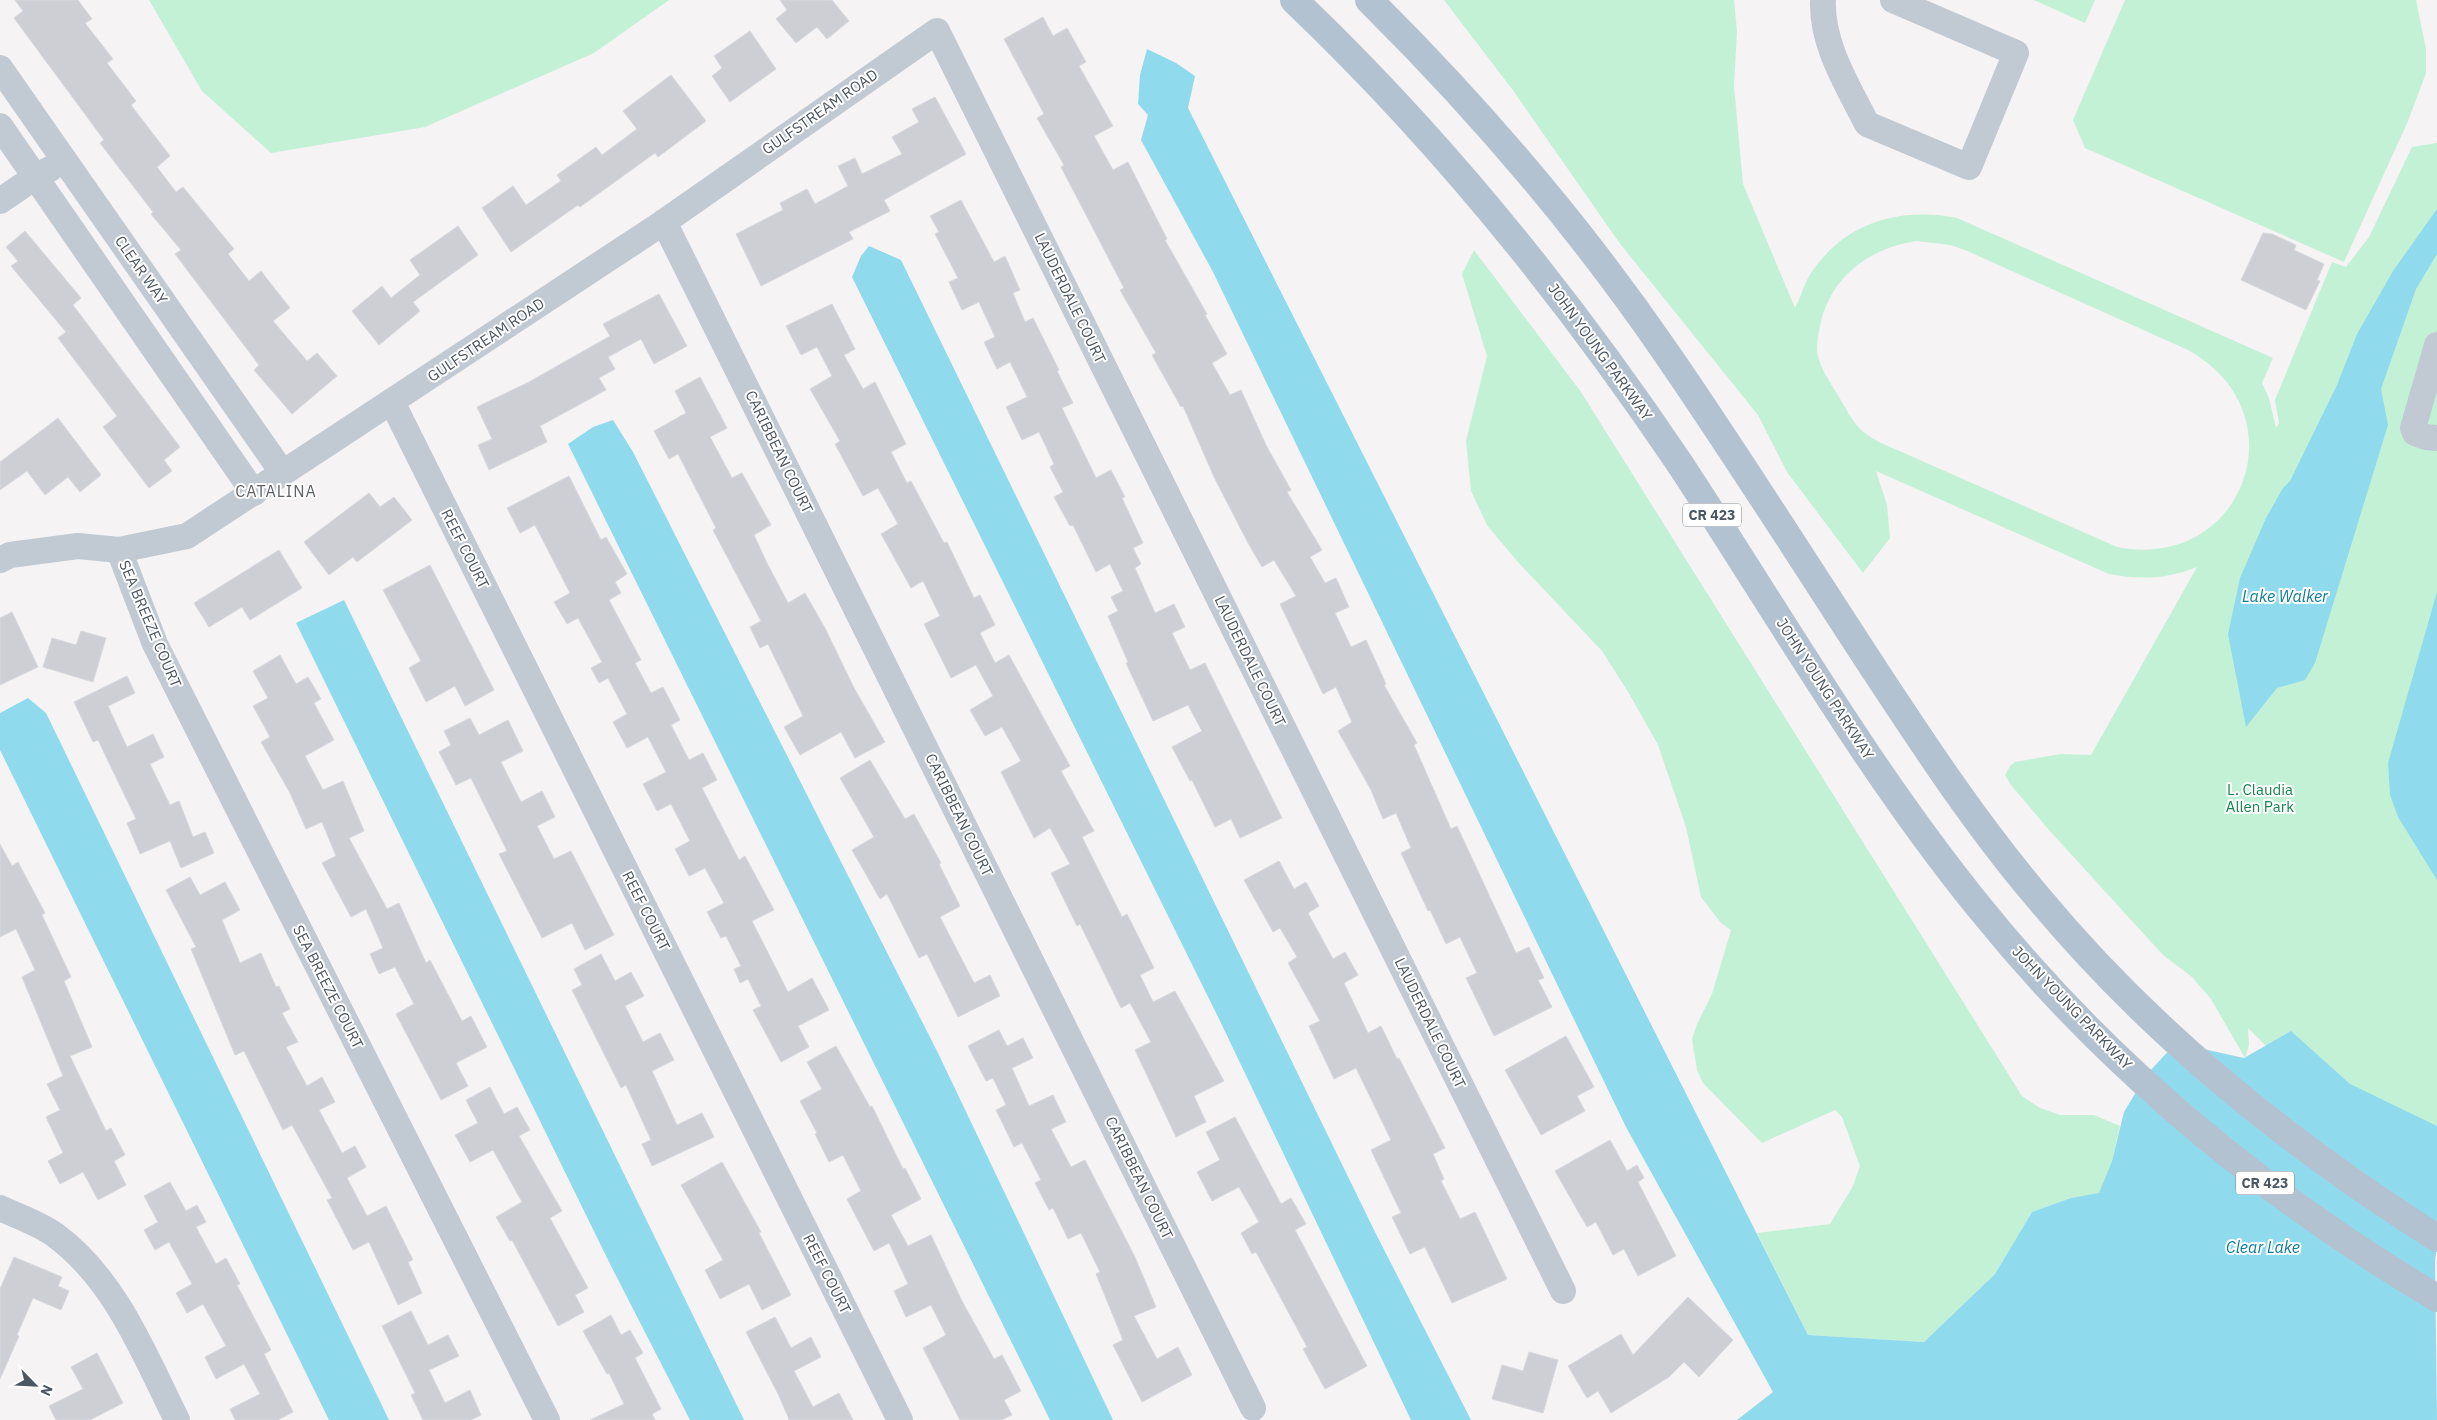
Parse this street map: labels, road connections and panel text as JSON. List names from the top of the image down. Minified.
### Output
{"streets":{"main road":["JOHN YOUNG PARKWAY","CR 423"],"street":["GULFSTREAM ROAD","CLEAR WAY","LAUDERDALE COURT","CARIBBEAN COURT","REEF COURT","SEA BREEZE COURT"]},"crossings":[["GULFSTREAM ROAD","CLEAR WAY"],["GULFSTREAM ROAD","LAUDERDALE COURT"],["GULFSTREAM ROAD","CARIBBEAN COURT"],["GULFSTREAM ROAD","REEF COURT"],["GULFSTREAM ROAD","SEA BREEZE COURT"]],"districts":["CATALINA"],"water":["Lake Walker","Clear Lake"],"parks":["L. Claudia Allen Park"],"north":"bottom right"}
